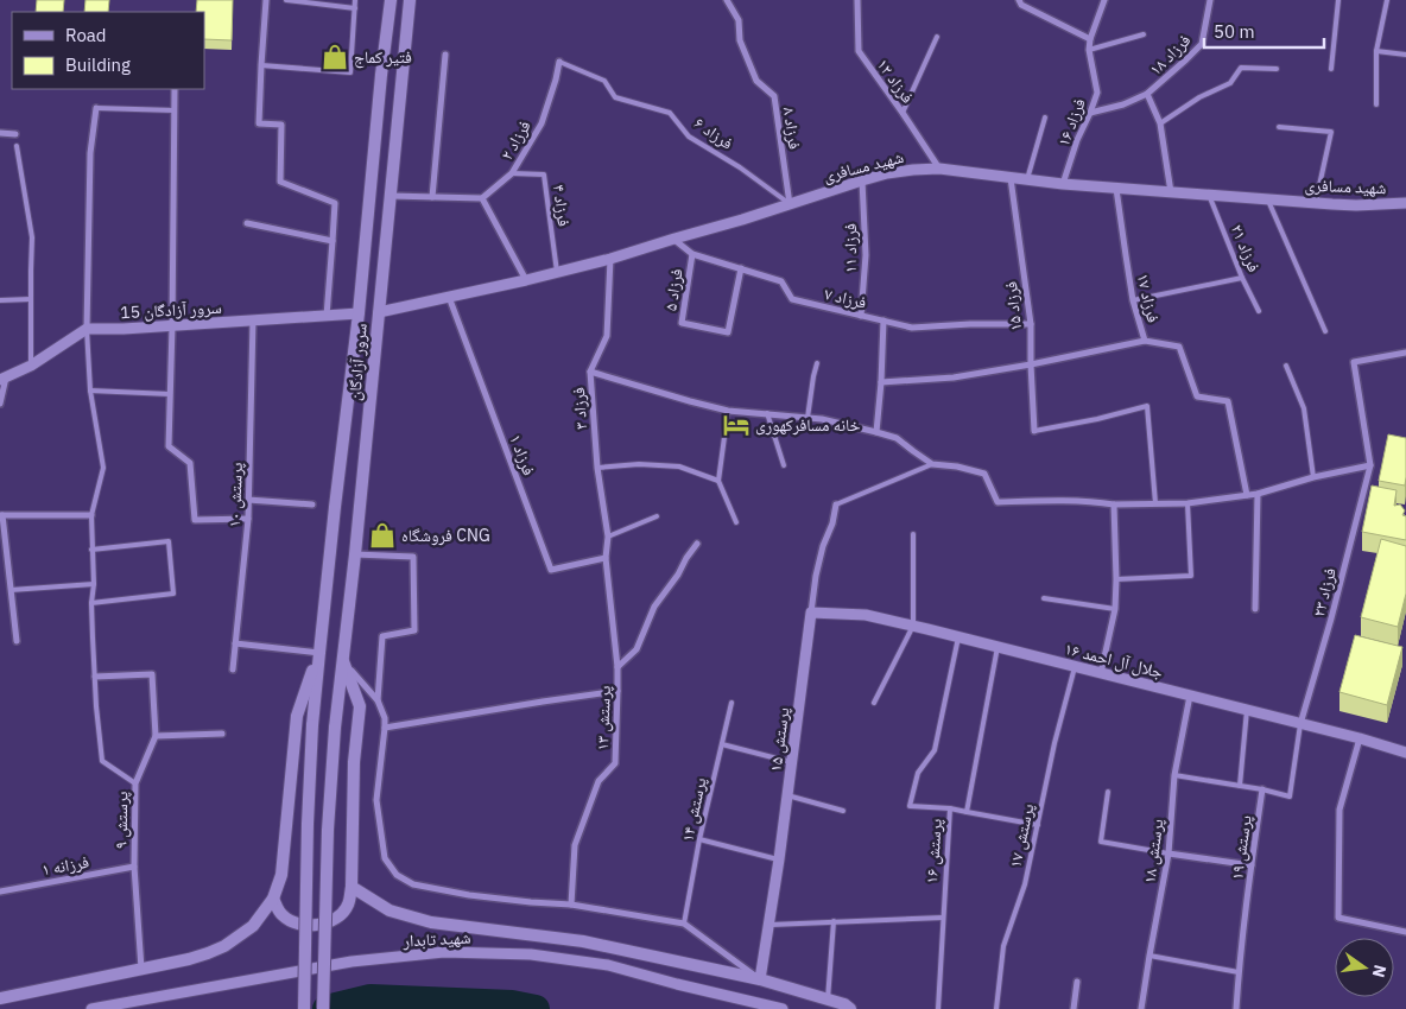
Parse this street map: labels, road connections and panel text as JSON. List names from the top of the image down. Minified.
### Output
{"streets":{"main road":["سرور آزادگان"],"street":["فرزاد ۱۸","فرزاد ۱۲","فرزاد ۱۶","فرزاد ۸","فرزاد ۲","شهید مسافری","فرزاد ۱۱","فرزاد ۵","فرزاد ۷","فرزاد ۱۷","فرزاد ۱۵","سرور آزادگان 15","فرزاد ۳","فرزاد ۱","پرستش ۱۰","فرزاد ۲۳","جلال آل احمد ۱۶","پرستش ۱۳","پرستش ۱۵","پرستش ۹","پرستش ۱۹","پرستش ۱۸","فرزانه ۱","شهید تابدار"],"lane":["فرزاد ۶","فرزاد ۴","فرزاد ۲۱","پرستش ۱۴","پرستش ۱۷","پرستش ۱۶"]},"crossings":[["فرزاد ۱۸","شهید مسافری"],["فرزاد ۱۲","شهید مسافری"],["فرزاد ۱۶","شهید مسافری"],["فرزاد ۸","فرزاد ۶"],["فرزاد ۸","شهید مسافری"],["فرزاد ۶","فرزاد ۲"],["فرزاد ۶","شهید مسافری"],["فرزاد ۲","فرزاد ۴"],["شهید مسافری","فرزاد ۴"],["شهید مسافری","فرزاد ۱۱"],["شهید مسافری","فرزاد ۲۱"],["شهید مسافری","فرزاد ۷"],["شهید مسافری","فرزاد ۱۷"],["شهید مسافری","فرزاد ۱۵"],["شهید مسافری","سرور آزادگان"],["شهید مسافری","فرزاد ۳"],["شهید مسافری","فرزاد ۱"],["فرزاد ۱۱","فرزاد ۷"],["فرزاد ۵","فرزاد ۷"],["فرزاد ۷","فرزاد ۱۵"],["سرور آزادگان 15","سرور آزادگان"],["سرور آزادگان 15","پرستش ۱۰"],["فرزاد ۳","فرزاد ۱"],["فرزاد ۳","پرستش ۱۳"],["فرزاد ۱","پرستش ۱۳"],["فرزاد ۲۳","جلال آل احمد ۱۶"],["جلال آل احمد ۱۶","پرستش ۱۵"],["جلال آل احمد ۱۶","پرستش ۱۷"],["جلال آل احمد ۱۶","پرستش ۱۶"],["جلال آل احمد ۱۶","پرستش ۱۸"],["پرستش ۹","فرزانه ۱"]],"places":{"shop":["فتیر کماج","فروشگاه CNG"],"hotel":["خانه مسافرکهوری"]},"legend":["Road","Building"],"scale_bar":"50 m","north":"right"}
